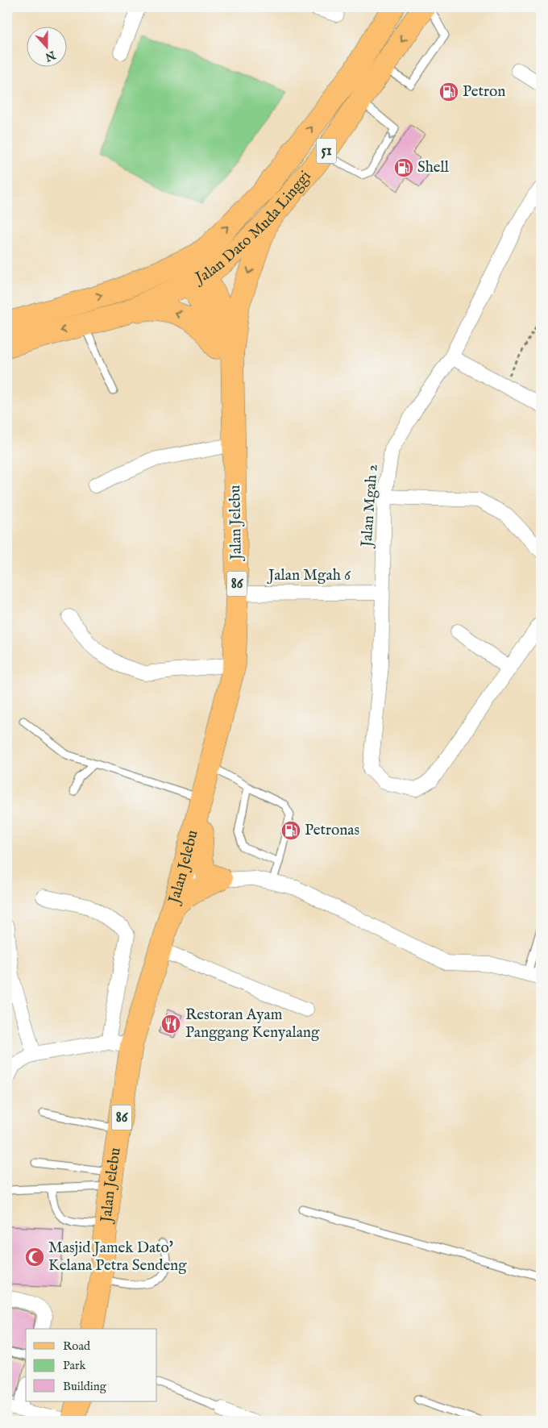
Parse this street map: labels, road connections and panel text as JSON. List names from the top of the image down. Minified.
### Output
{"streets":{"main road":["51","Jalan Dato Muda Linggi","Jalan Jelebu","86"],"street":["Jalan Mgah 2","Jalan Mgah 6"]},"crossings":[["Jalan Dato Muda Linggi","Jalan Jelebu"],["Jalan Mgah 2","Jalan Mgah 6"],["Jalan Jelebu","Jalan Mgah 6"]],"places":{"fuel station":["Petron","Shell","Petronas"],"restaurant":["Restoran Ayam Panggang Kenyalang"],"mosque":["Masjid Jamek Dato' Kelana Petra Sendeng"]},"legend":["Road","Park","Building"],"north":"bottom"}
